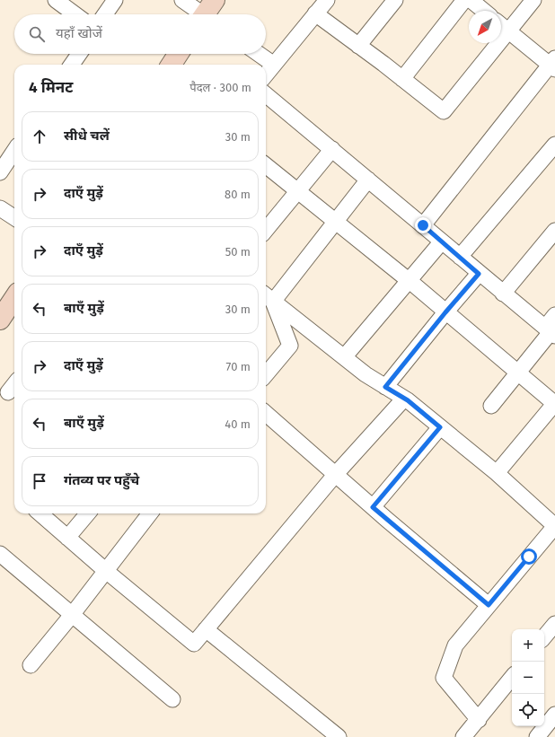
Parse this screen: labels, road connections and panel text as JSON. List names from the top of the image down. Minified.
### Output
{"north":"bottom left","page":{"search":"यहाँ खोजें","heading":["4 मिनट","पैदल · 300 m"],"list":[["सीधे चलें","30 m"],["दाएँ मुड़ें","80 m"],["दाएँ मुड़ें","50 m"],["बाएँ मुड़ें","30 m"],["दाएँ मुड़ें","70 m"],["बाएँ मुड़ें","40 m"],"गंतव्य पर पहुँचे"],"map_buttons":["+","−"]}}
